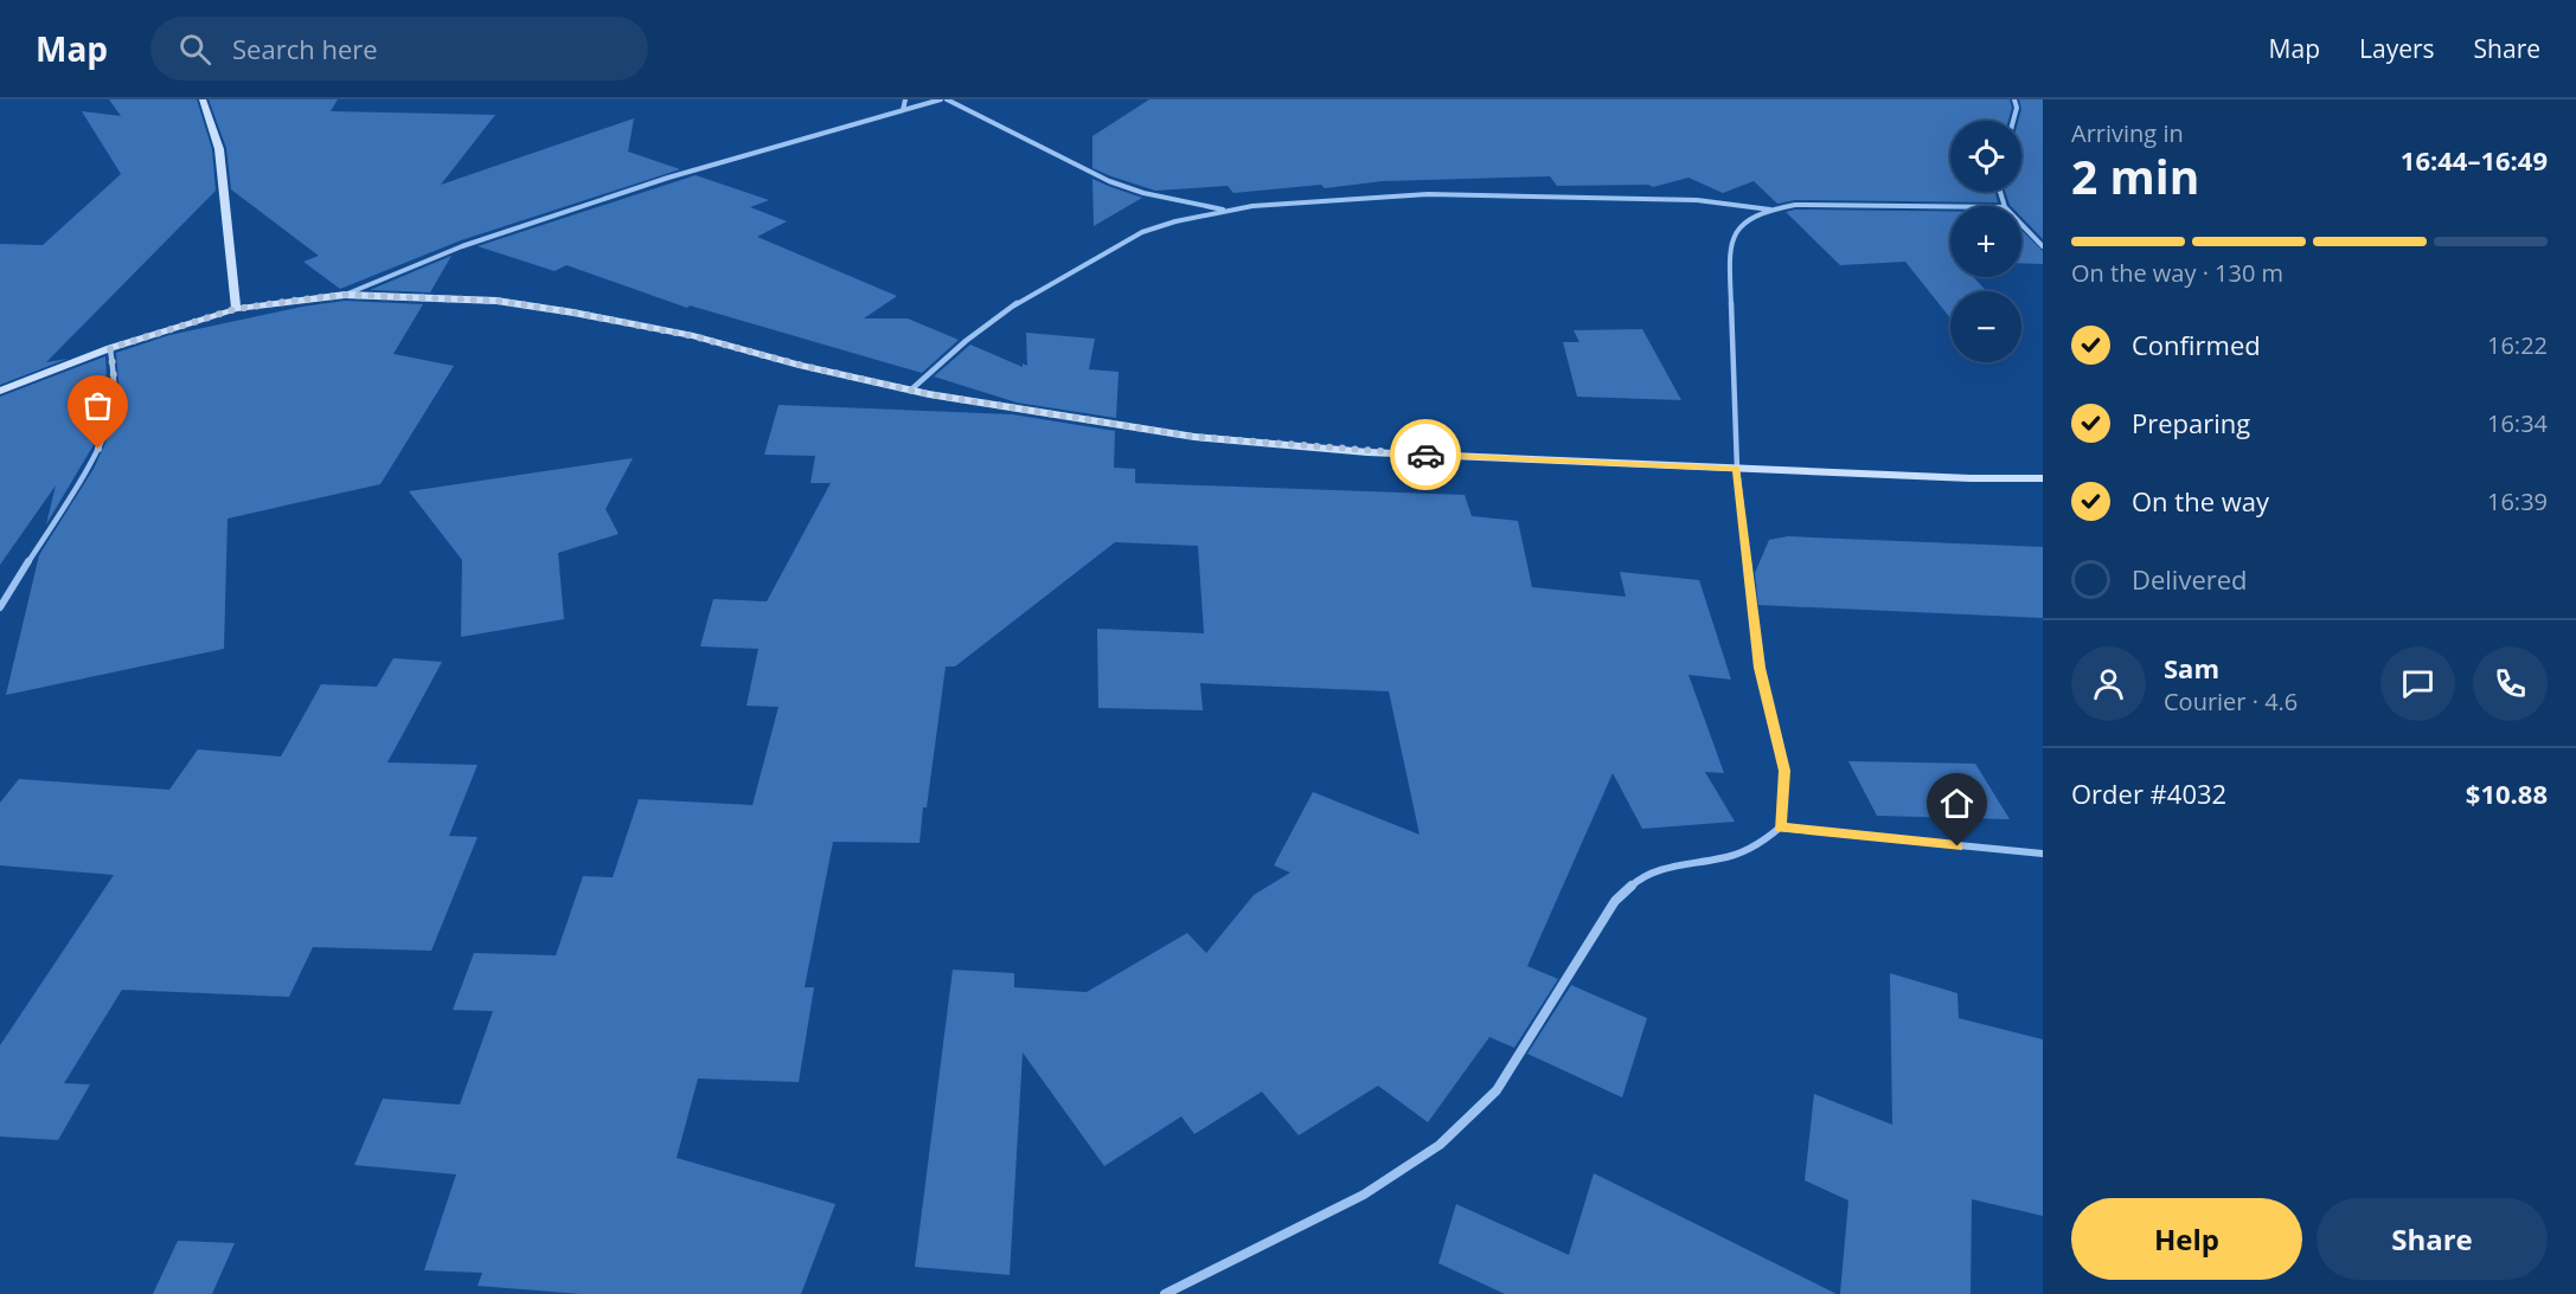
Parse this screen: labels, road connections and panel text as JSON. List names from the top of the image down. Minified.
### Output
{"page":{"header":"Map","search":"Search here","nav":["Map","Layers","Share"],"heading":["2 min","Arriving in","16:44–16:49"],"panel":["Sam","Courier · 4.6","Order #4032","$10.88"],"map_buttons":["+","−"],"bar":"On the way · 130 m","list":[["Confirmed","16:22"],["Preparing","16:34"],["On the way","16:39"],"Delivered"],"buttons":["Help","Share"]}}
